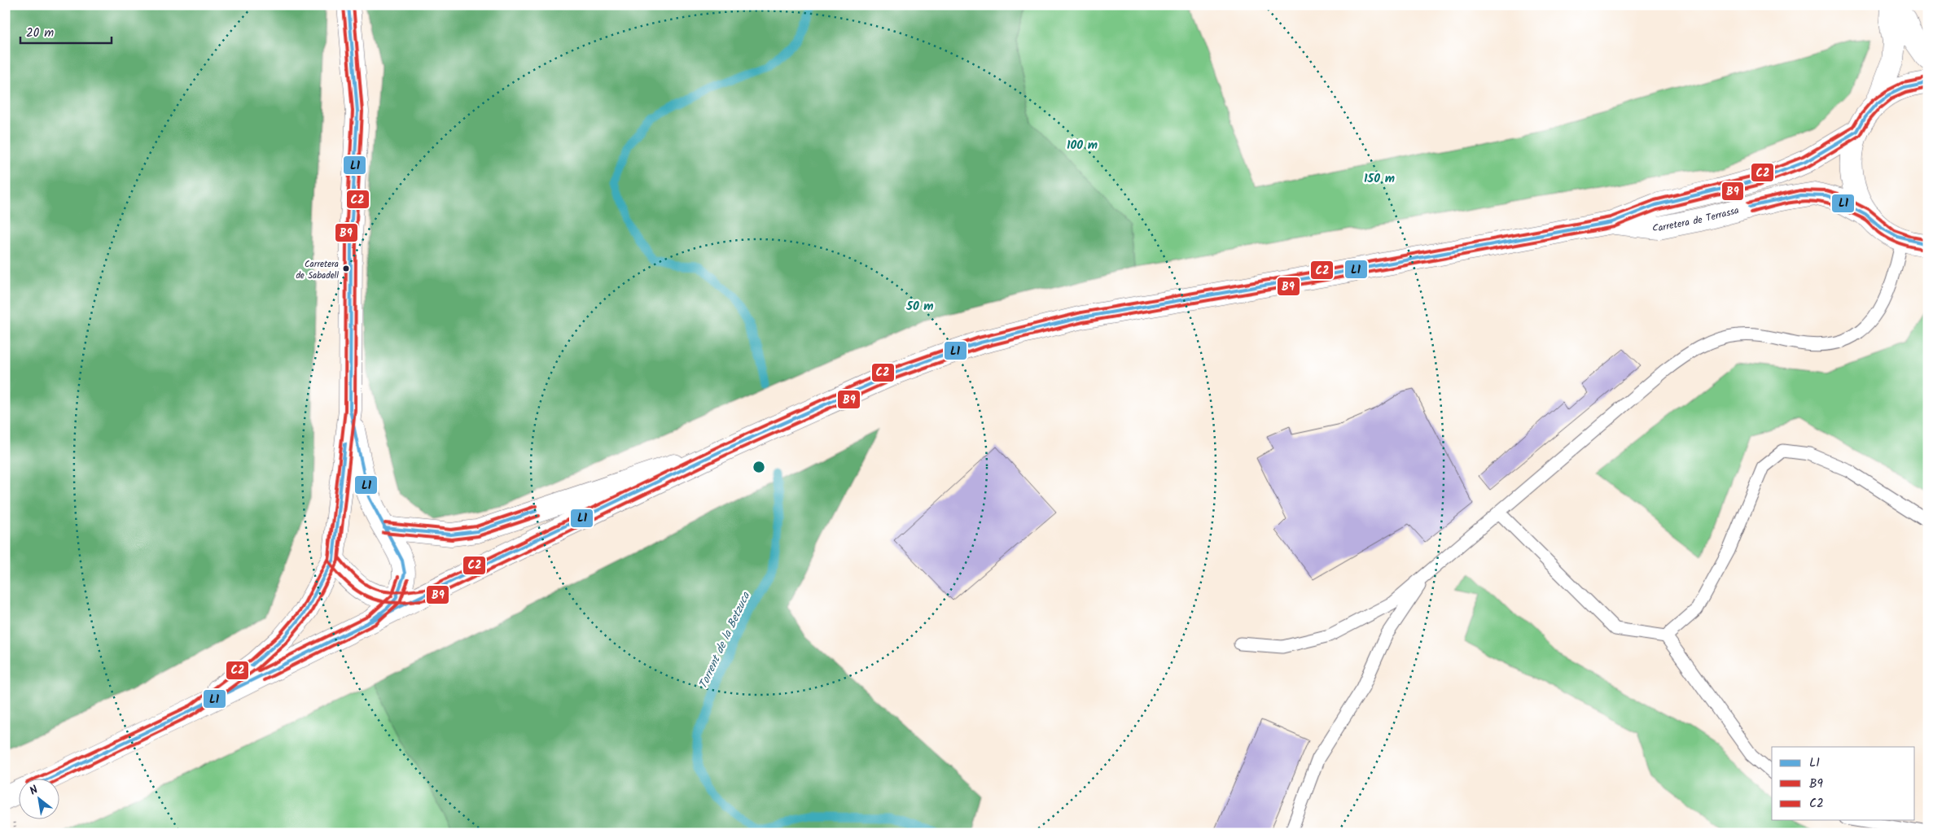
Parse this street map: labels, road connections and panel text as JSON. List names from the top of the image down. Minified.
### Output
{"streets":{"main road":["Carretera de Terrassa"]},"water":["Torrent de la Betzuca"],"places":["Carretera de Sabadell"],"lines":["transit line L1","transit line C2","transit line B9"],"legend":["L1","B9","C2"],"scale_bar":"20 m","north":"top left","rings":["100 m","150 m","50 m"]}
